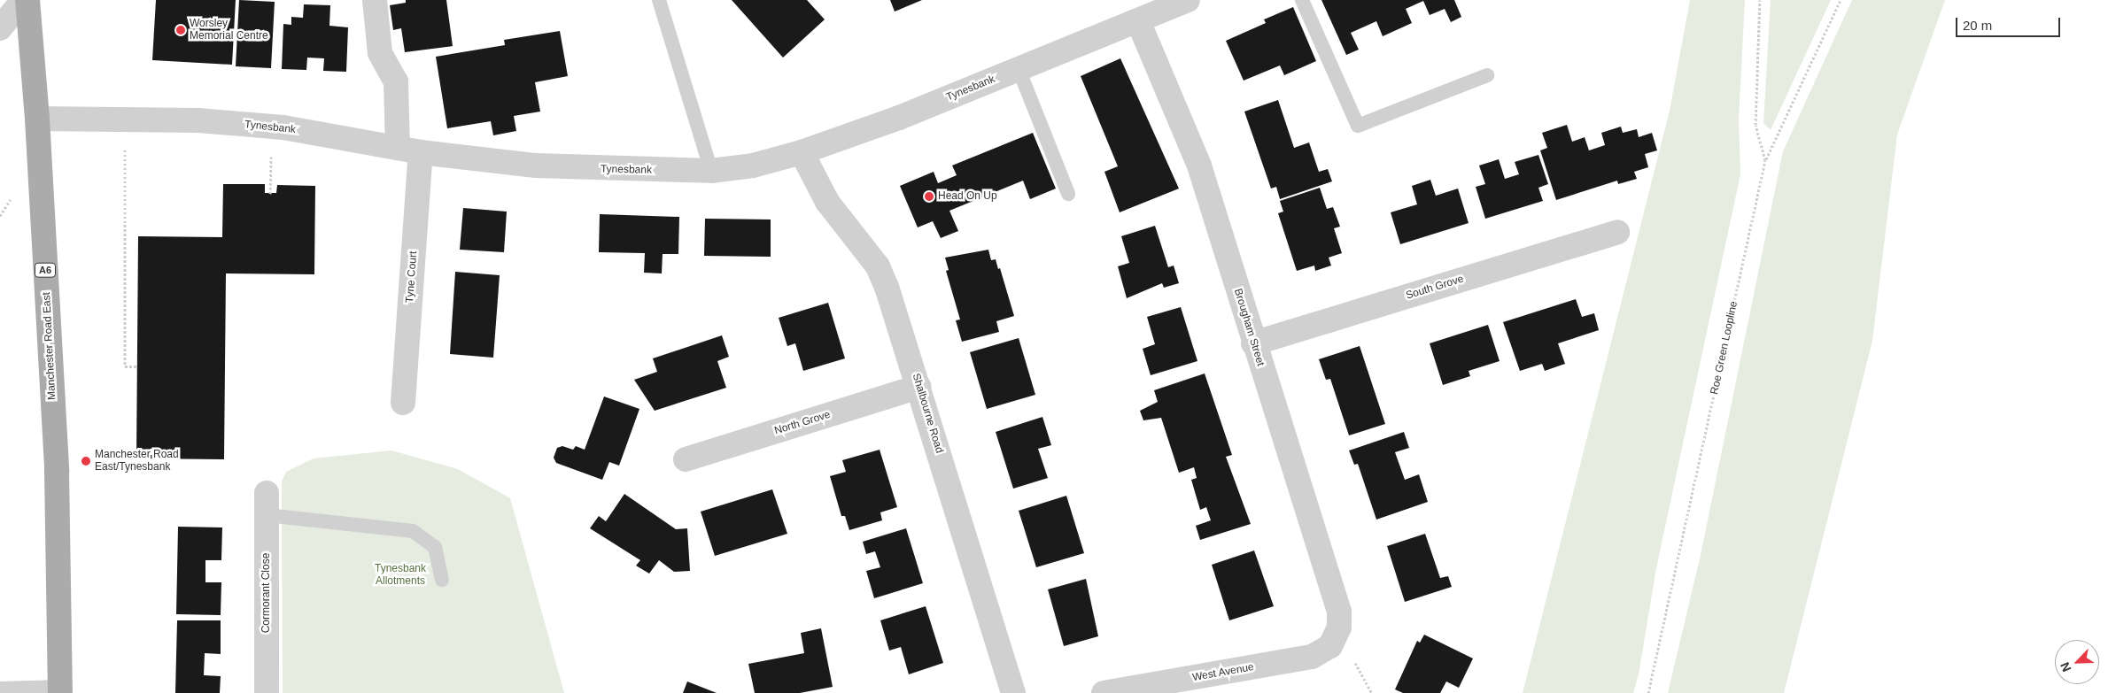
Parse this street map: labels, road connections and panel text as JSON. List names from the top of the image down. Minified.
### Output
{"streets":{"main road":["A6","Manchester Road East"],"street":["Tynesbank","Tyne Court","South Grove","Brougham Street","Shalbourne Road","North Grove","Cormorant Close","West Avenue"],"path":["Roe Green Loopline"]},"crossings":[["Tynesbank","Tyne Court"],["Tynesbank","Brougham Street"],["Tynesbank","Manchester Road East"],["Tynesbank","Shalbourne Road"],["South Grove","Brougham Street"],["Brougham Street","West Avenue"],["Shalbourne Road","North Grove"]],"parks":["Tynesbank Allotments"],"places":["Worsley Memorial Centre","Head On Up","Manchester Road East/Tynesbank"],"scale_bar":"20 m","north":"bottom left"}
